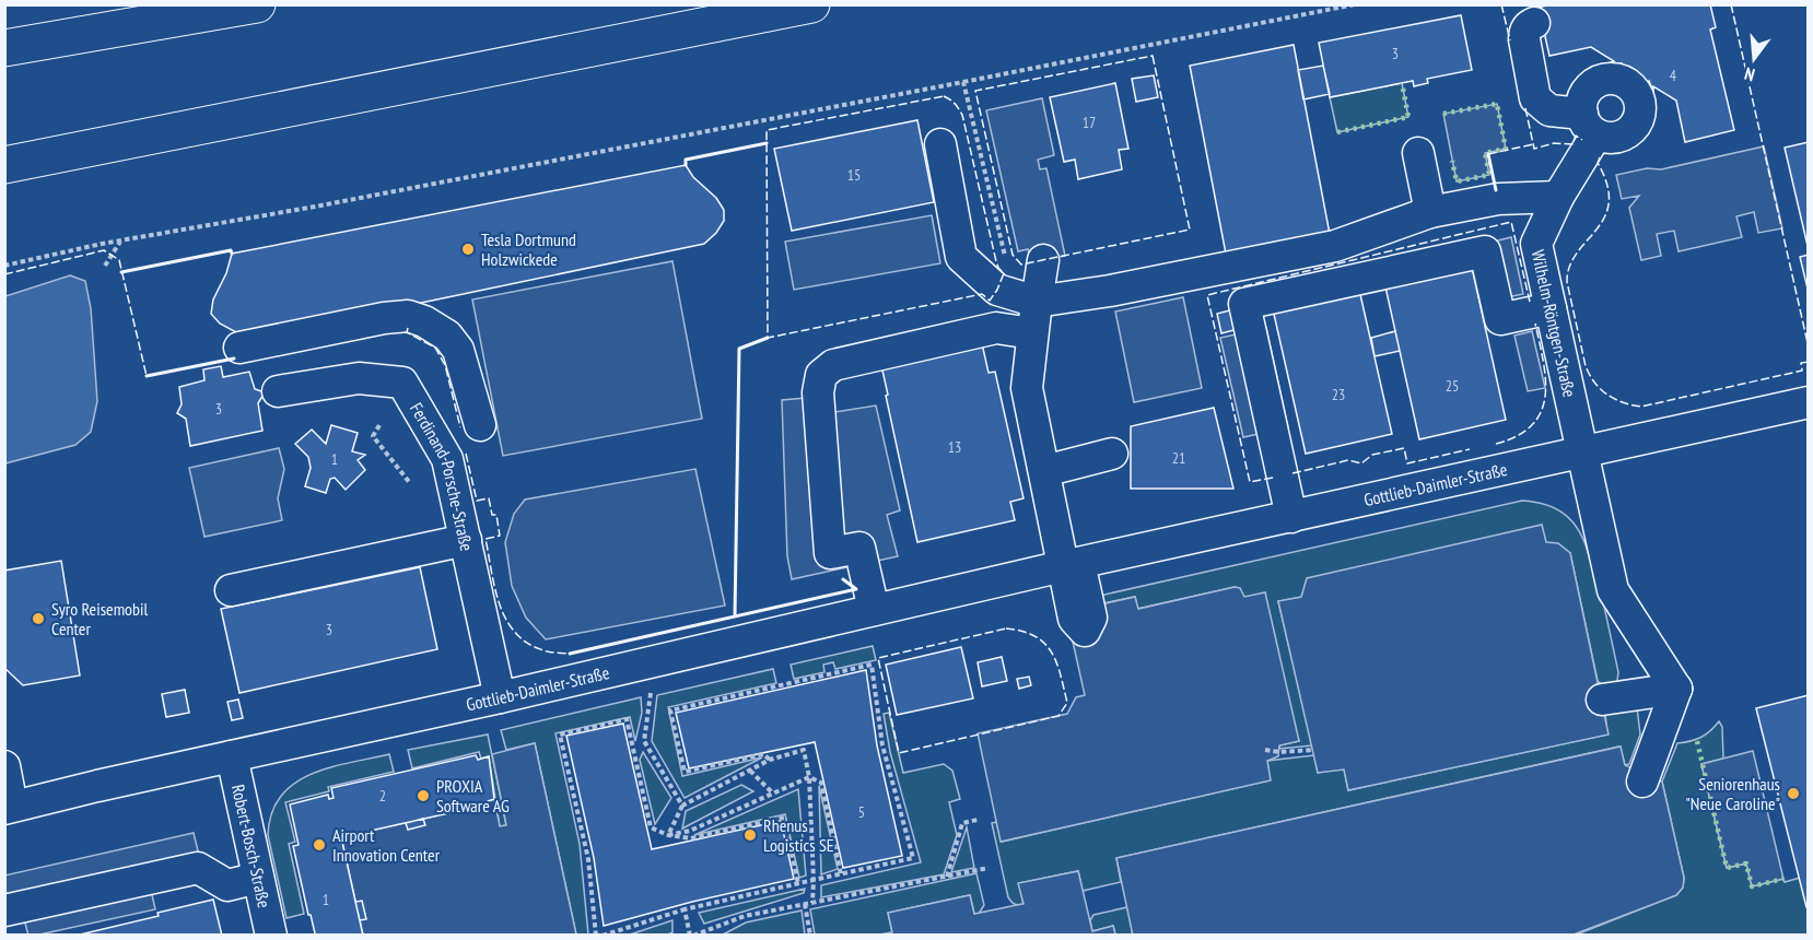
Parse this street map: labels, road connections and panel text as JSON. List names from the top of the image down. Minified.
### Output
{"streets":{"street":["Wilhelm-Röntgen-Straße","Ferdinand-Porsche-Straße","Gottlieb-Daimler-Straße","Robert-Bosch-Straße"]},"crossings":[["Wilhelm-Röntgen-Straße","Gottlieb-Daimler-Straße"],["Ferdinand-Porsche-Straße","Gottlieb-Daimler-Straße"],["Gottlieb-Daimler-Straße","Robert-Bosch-Straße"]],"places":["Tesla Dortmund Holzwickede","Syro Reisemobil Center","Seniorenhaus \"Neue Caroline\"","PROXIA Software AG","Rhenus Logistics SE","Airport Innovation Center"],"house_numbers":["3","4","17","15","25","23","3","13","21","1","3","2","5","1"],"north":"bottom"}
